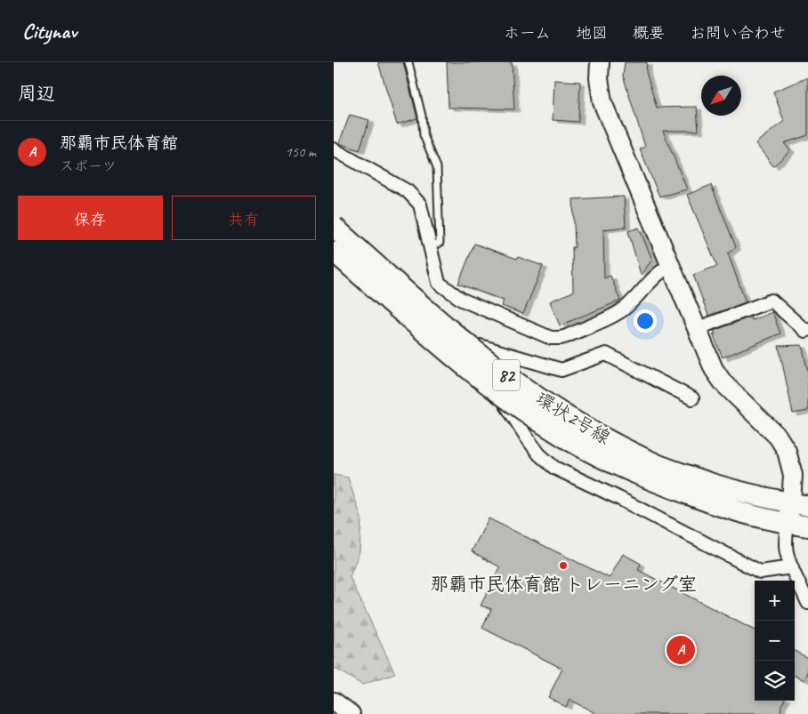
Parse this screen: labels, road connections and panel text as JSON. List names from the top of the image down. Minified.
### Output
{"streets":{"main road":["82","環状2号線"]},"places":["那覇市民体育館 トレーニング室"],"north":"bottom left","page":{"header":"Citynav","nav":["ホーム","地図","概要","お問い合わせ"],"heading":"周辺","list":[{"mark":"A","name":"那覇市民体育館","note":"スポーツ","value":"150 m"}],"buttons":["保存","共有"],"map_buttons":["+","−"],"pins":"A"}}
